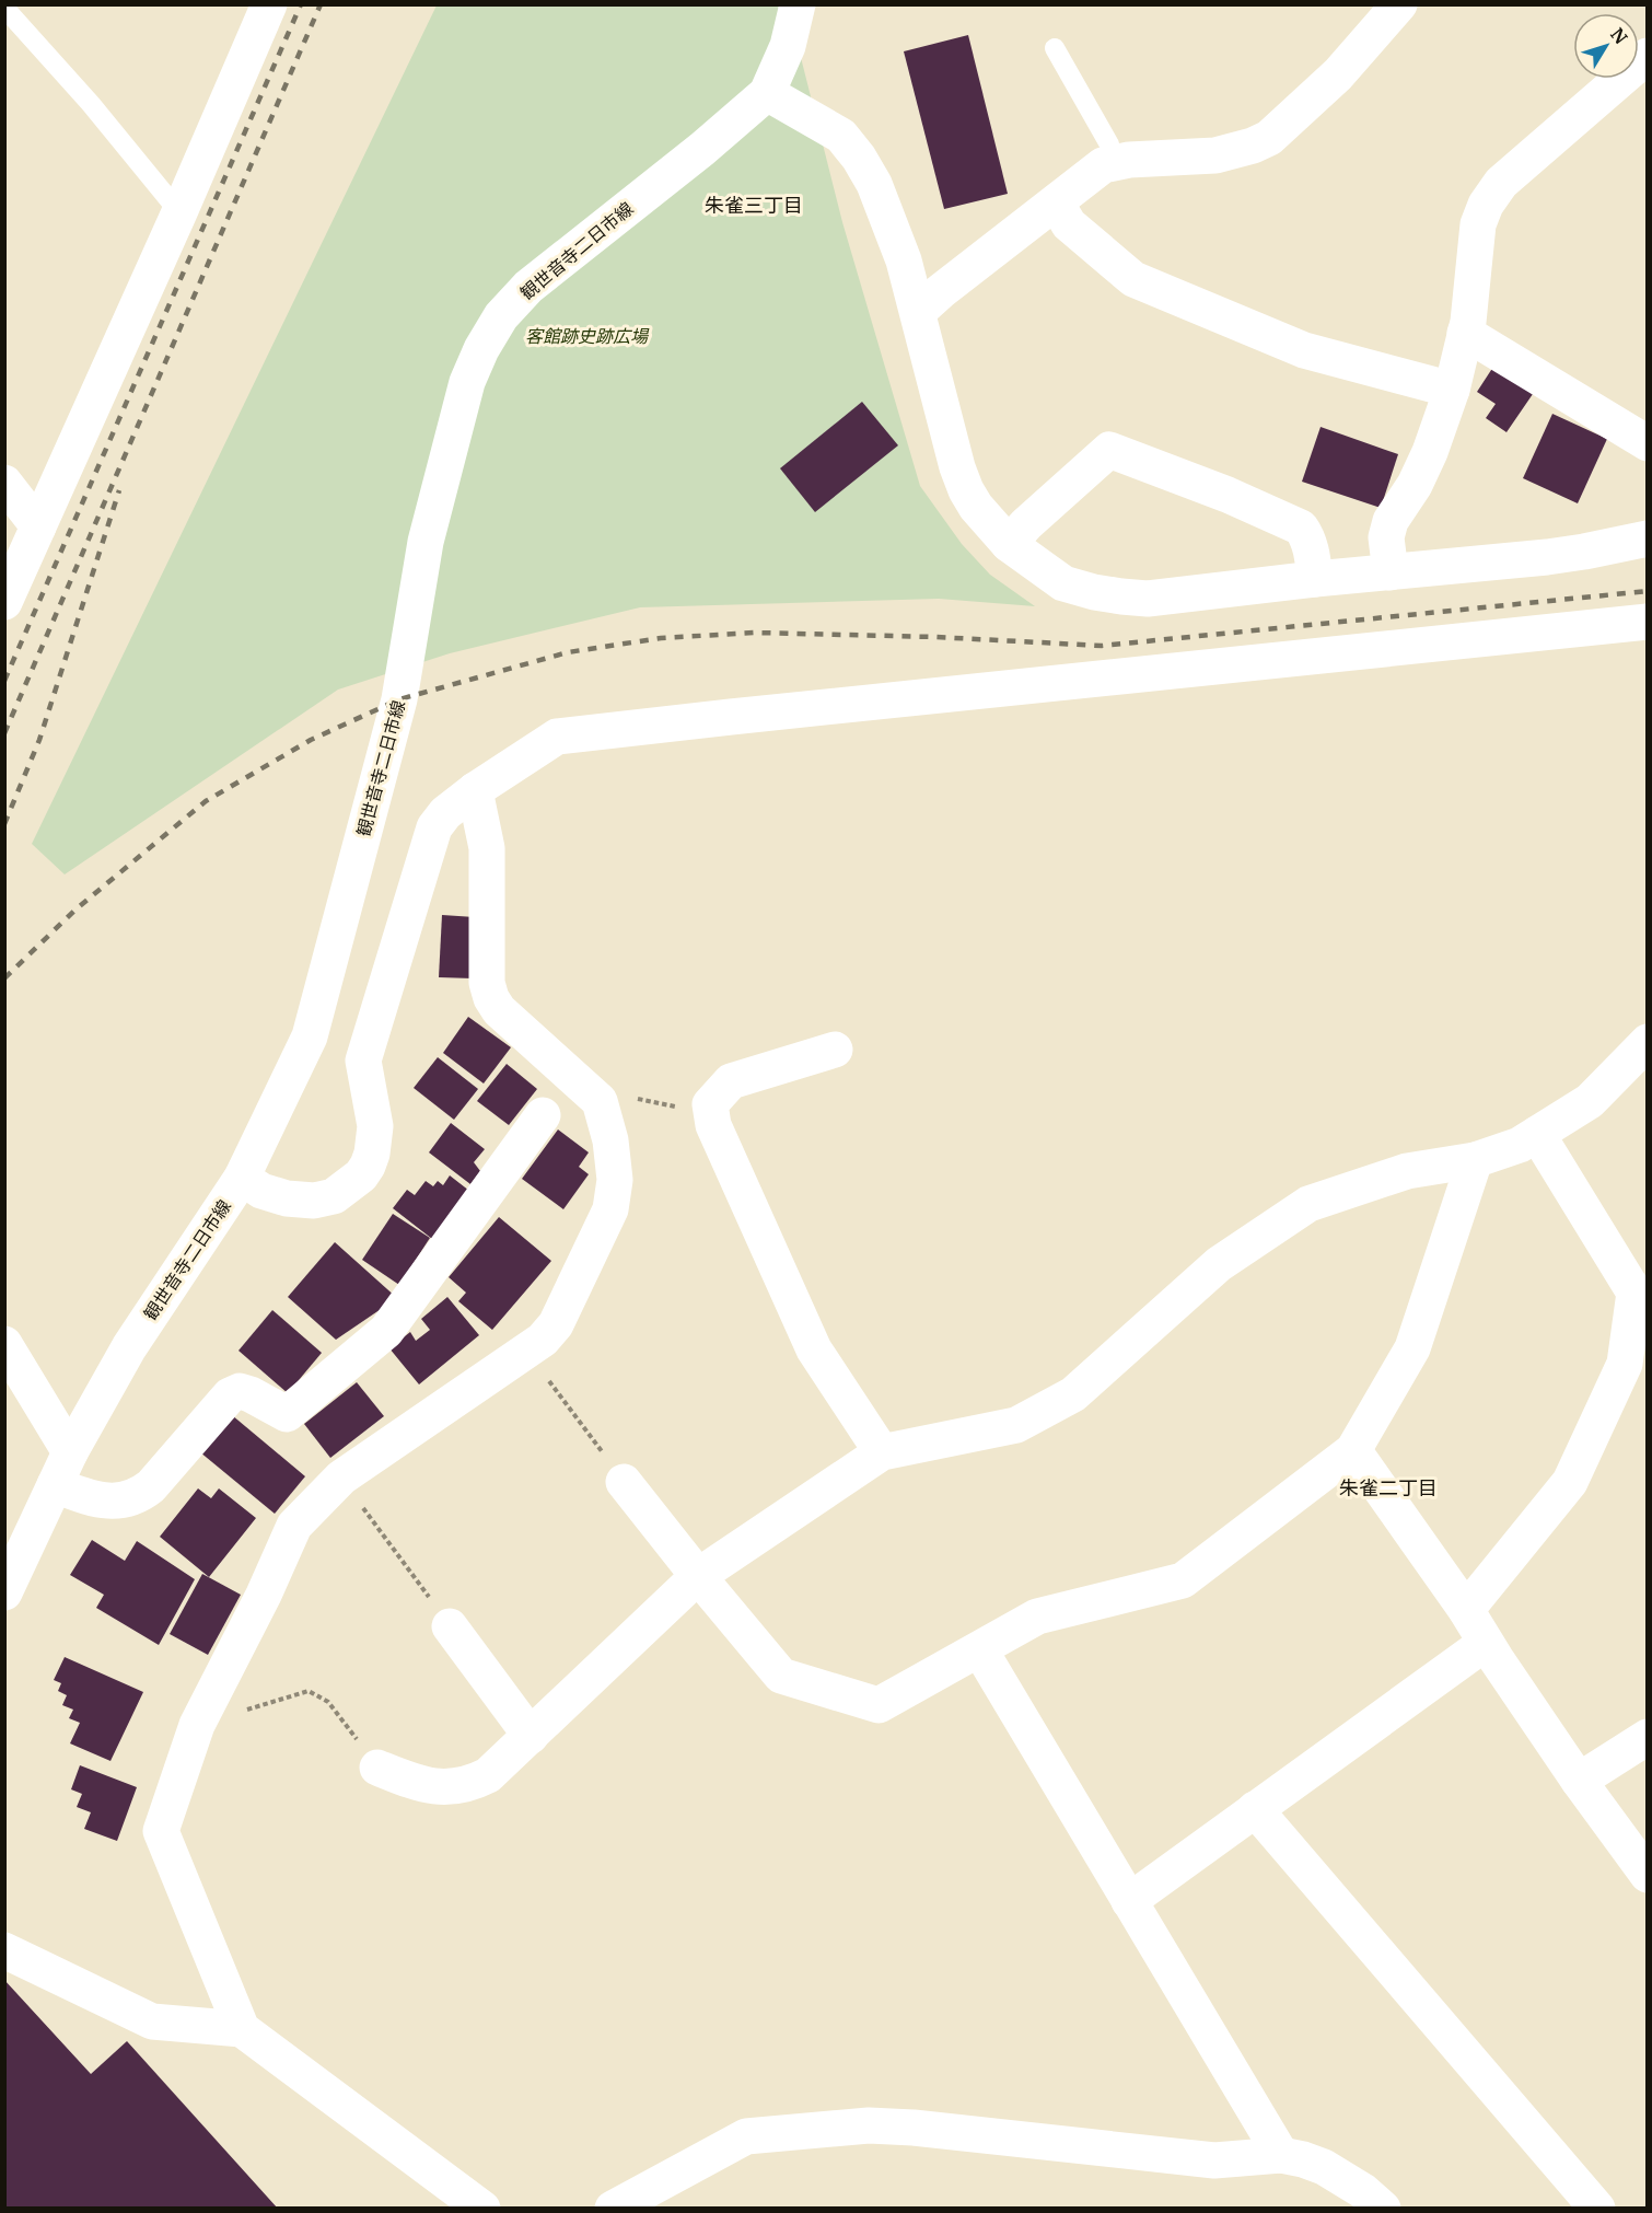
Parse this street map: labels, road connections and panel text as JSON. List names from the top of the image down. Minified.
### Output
{"streets":{"street":["観世音寺二日市線"]},"districts":["朱雀三丁目","朱雀二丁目"],"parks":["客館跡史跡広場"],"north":"top right"}
